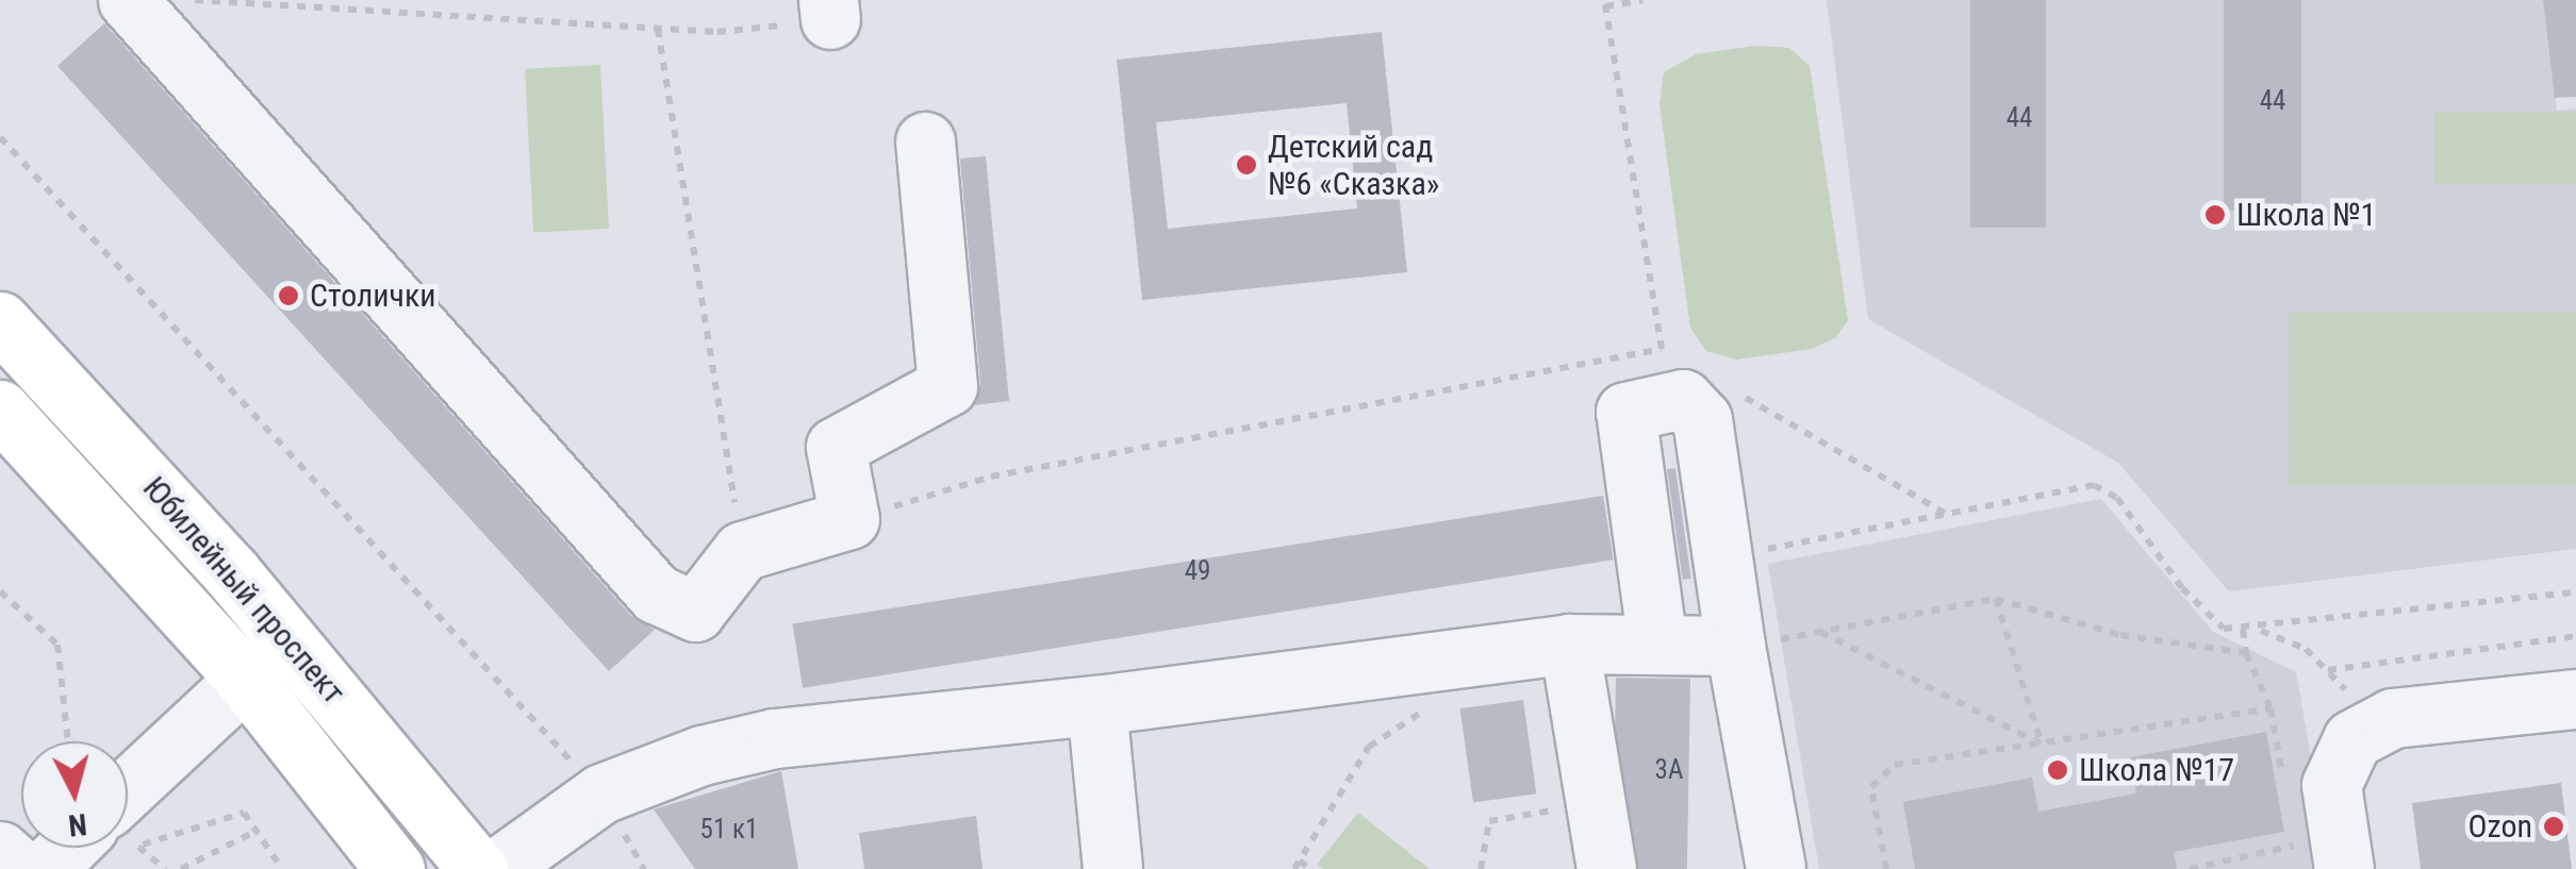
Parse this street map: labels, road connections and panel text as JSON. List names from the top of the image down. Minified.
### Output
{"streets":{"main road":["Юбилейный проспект"]},"places":["Детский сад №6 «Сказка»","Школа №1","Столички","Школа №17","Ozon"],"house_numbers":["44","44","49","3А","51 к1"],"north":"bottom"}
